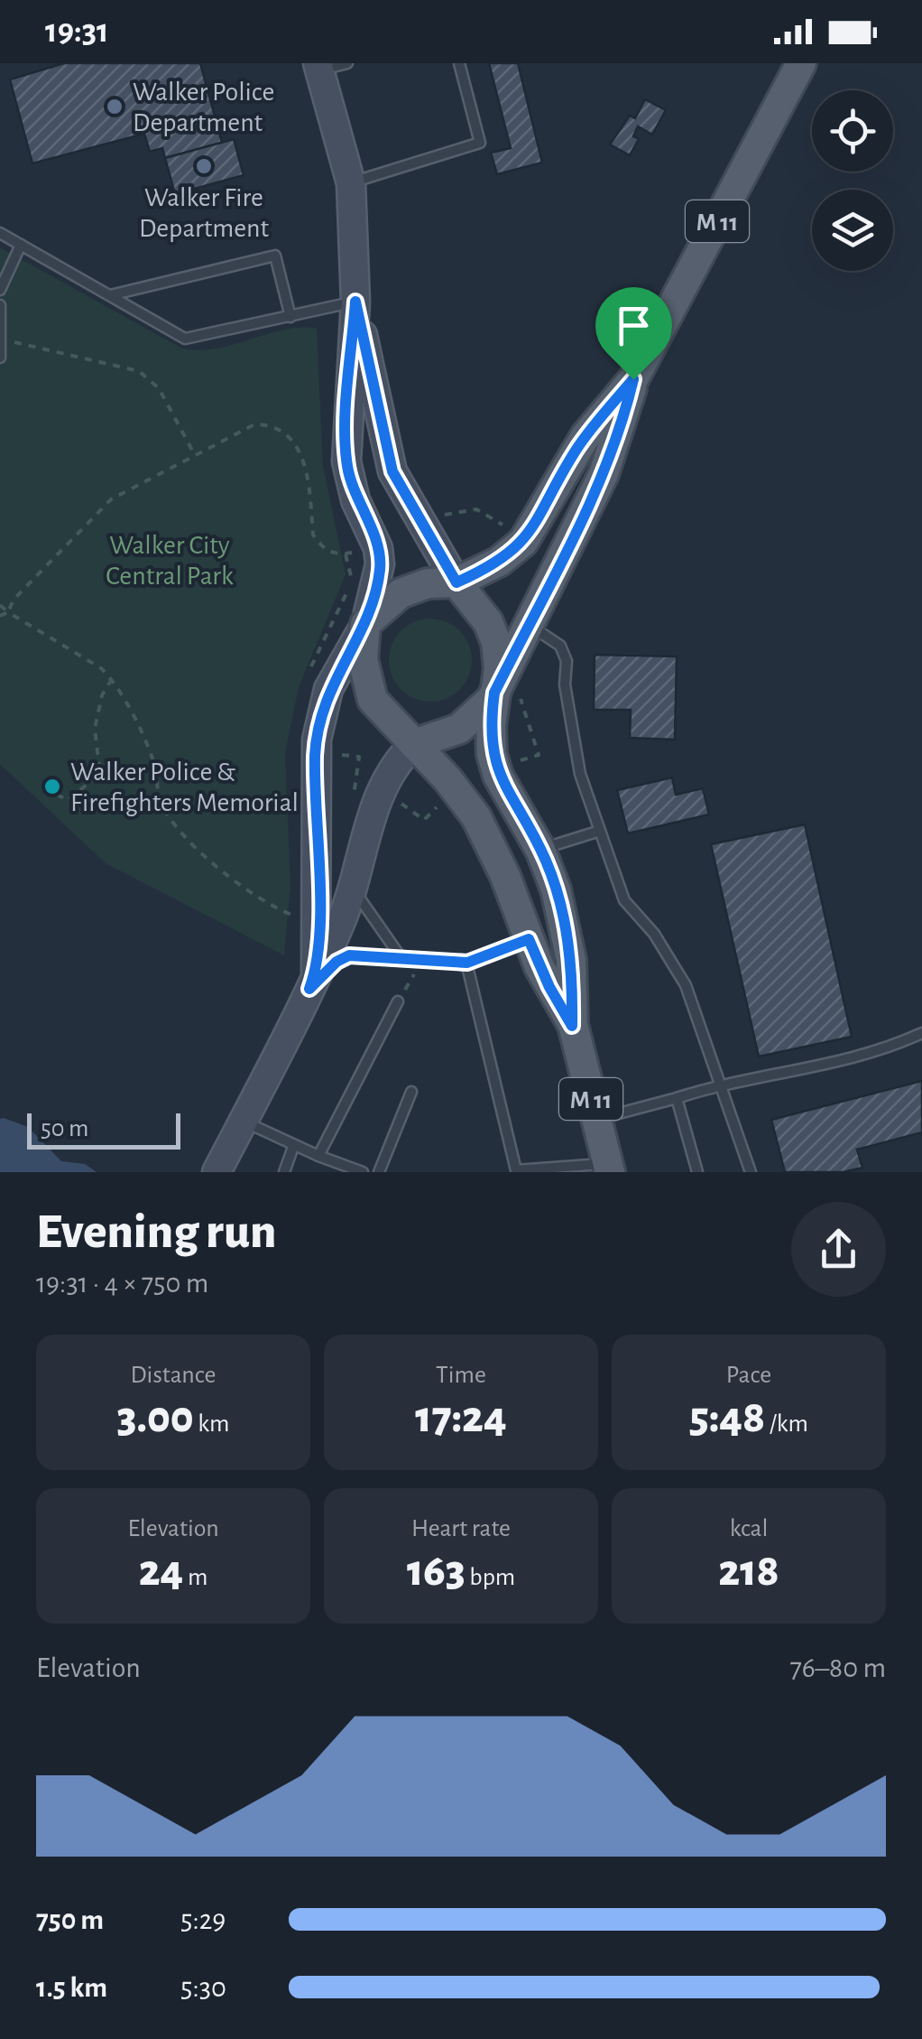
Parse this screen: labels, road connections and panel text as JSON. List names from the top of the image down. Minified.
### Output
{"streets":{"main road":["M 11"]},"parks":["Walker City Central Park"],"places":["Walker Police Department","Walker Fire Department","Walker Police & Firefighters Memorial"],"scale_bar":"50 m","page":{"status":"19:31","scale":"50 m","heading":["Evening run","19:31 · 4 × 750 m"],"stats":[["Distance","3.00 km"],["Time","17:24"],["Pace","5:48 /km"],["Elevation","24 m"],["Heart rate","163 bpm"],["kcal","218"]],"chart":["Elevation","76–80 m"],"list":[{"name":"750 m","note":"5:29"},{"name":"1.5 km","note":"5:30"}]}}
